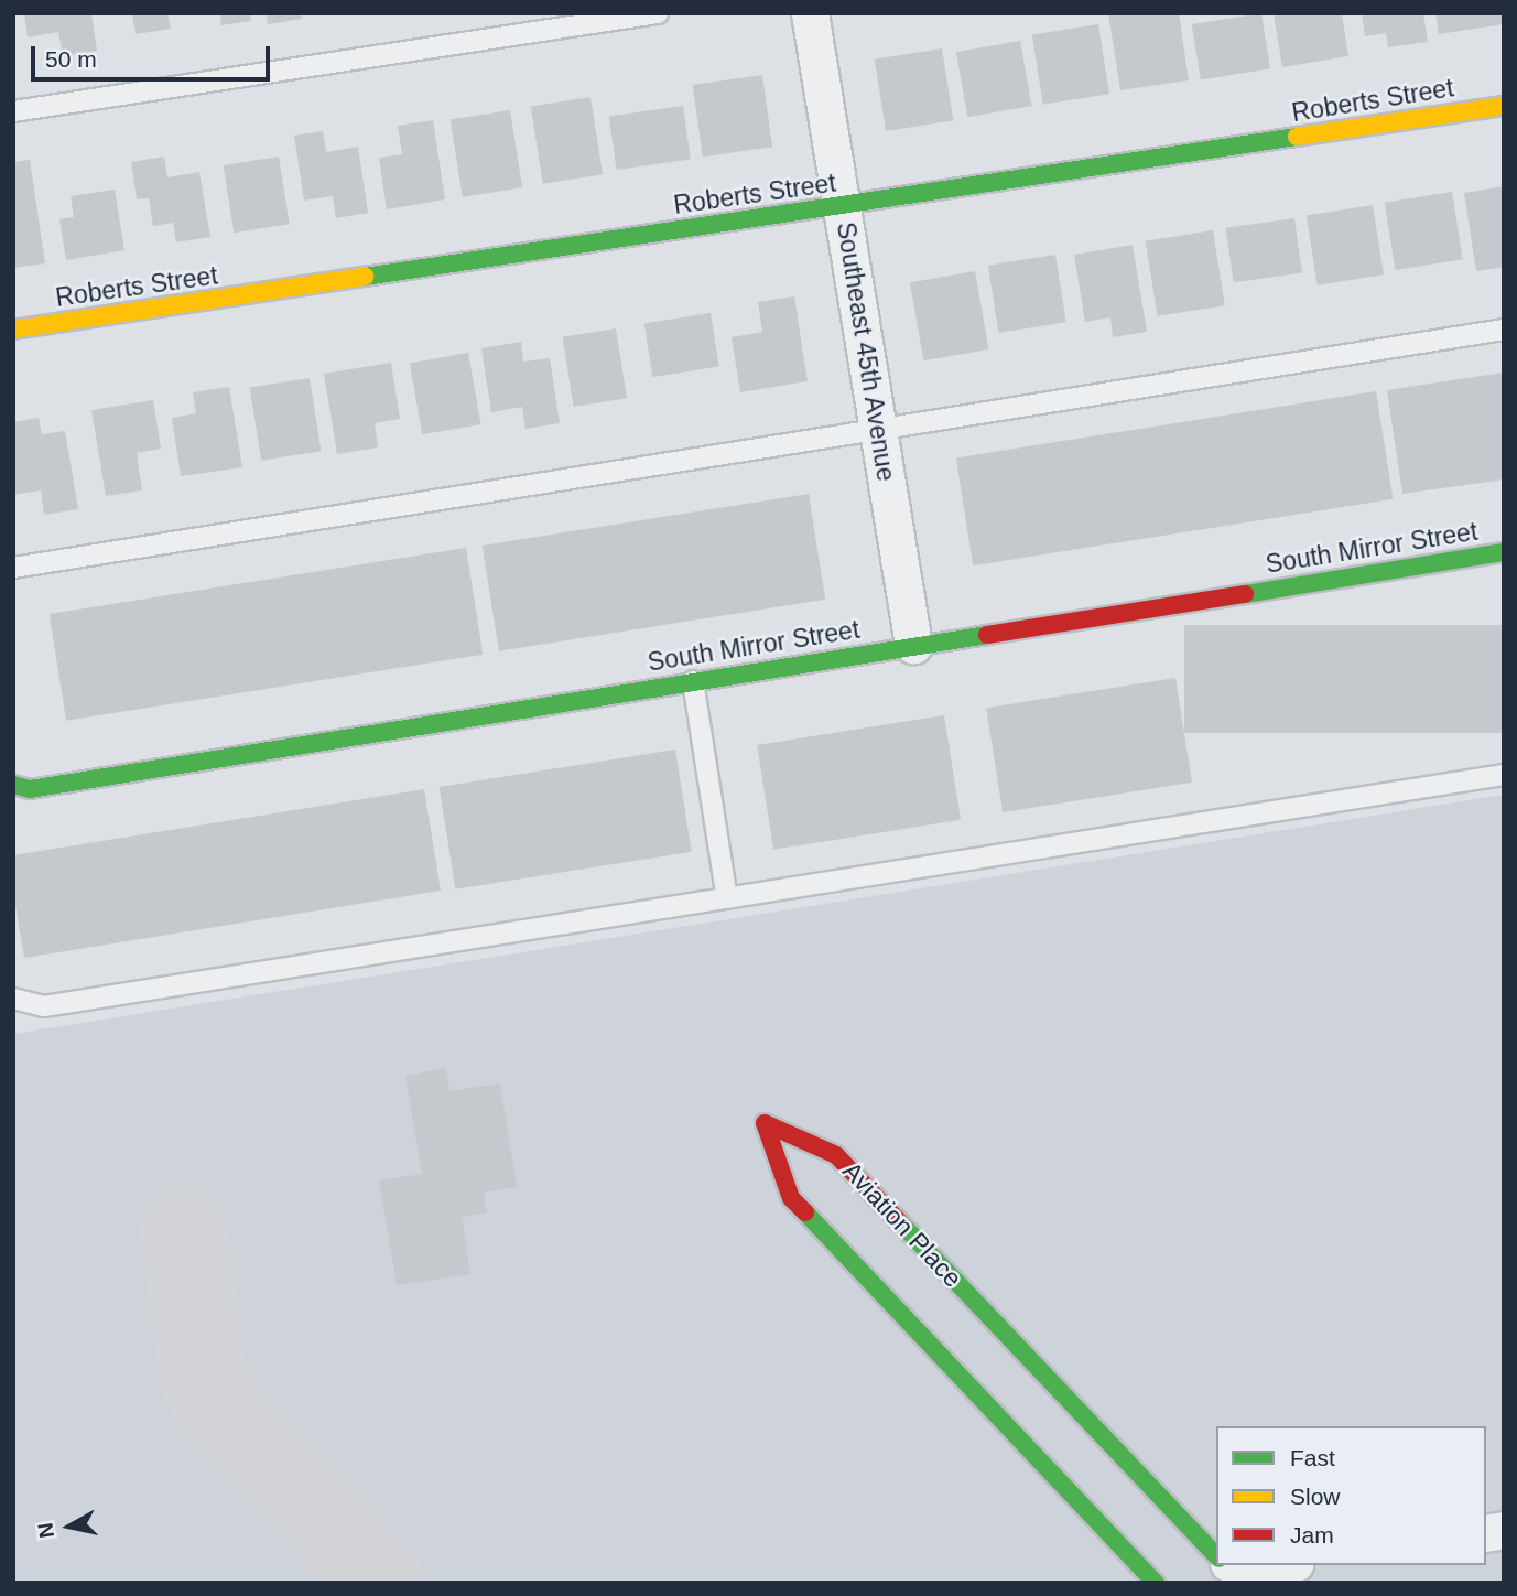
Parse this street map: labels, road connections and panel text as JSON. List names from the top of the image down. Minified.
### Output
{"streets":{"street":["Roberts Street","Southeast 45th Avenue","South Mirror Street","Aviation Place"]},"crossings":[["Roberts Street","Southeast 45th Avenue"],["Southeast 45th Avenue","South Mirror Street"]],"legend":["Fast","Slow","Jam"],"scale_bar":"50 m","north":"left"}
